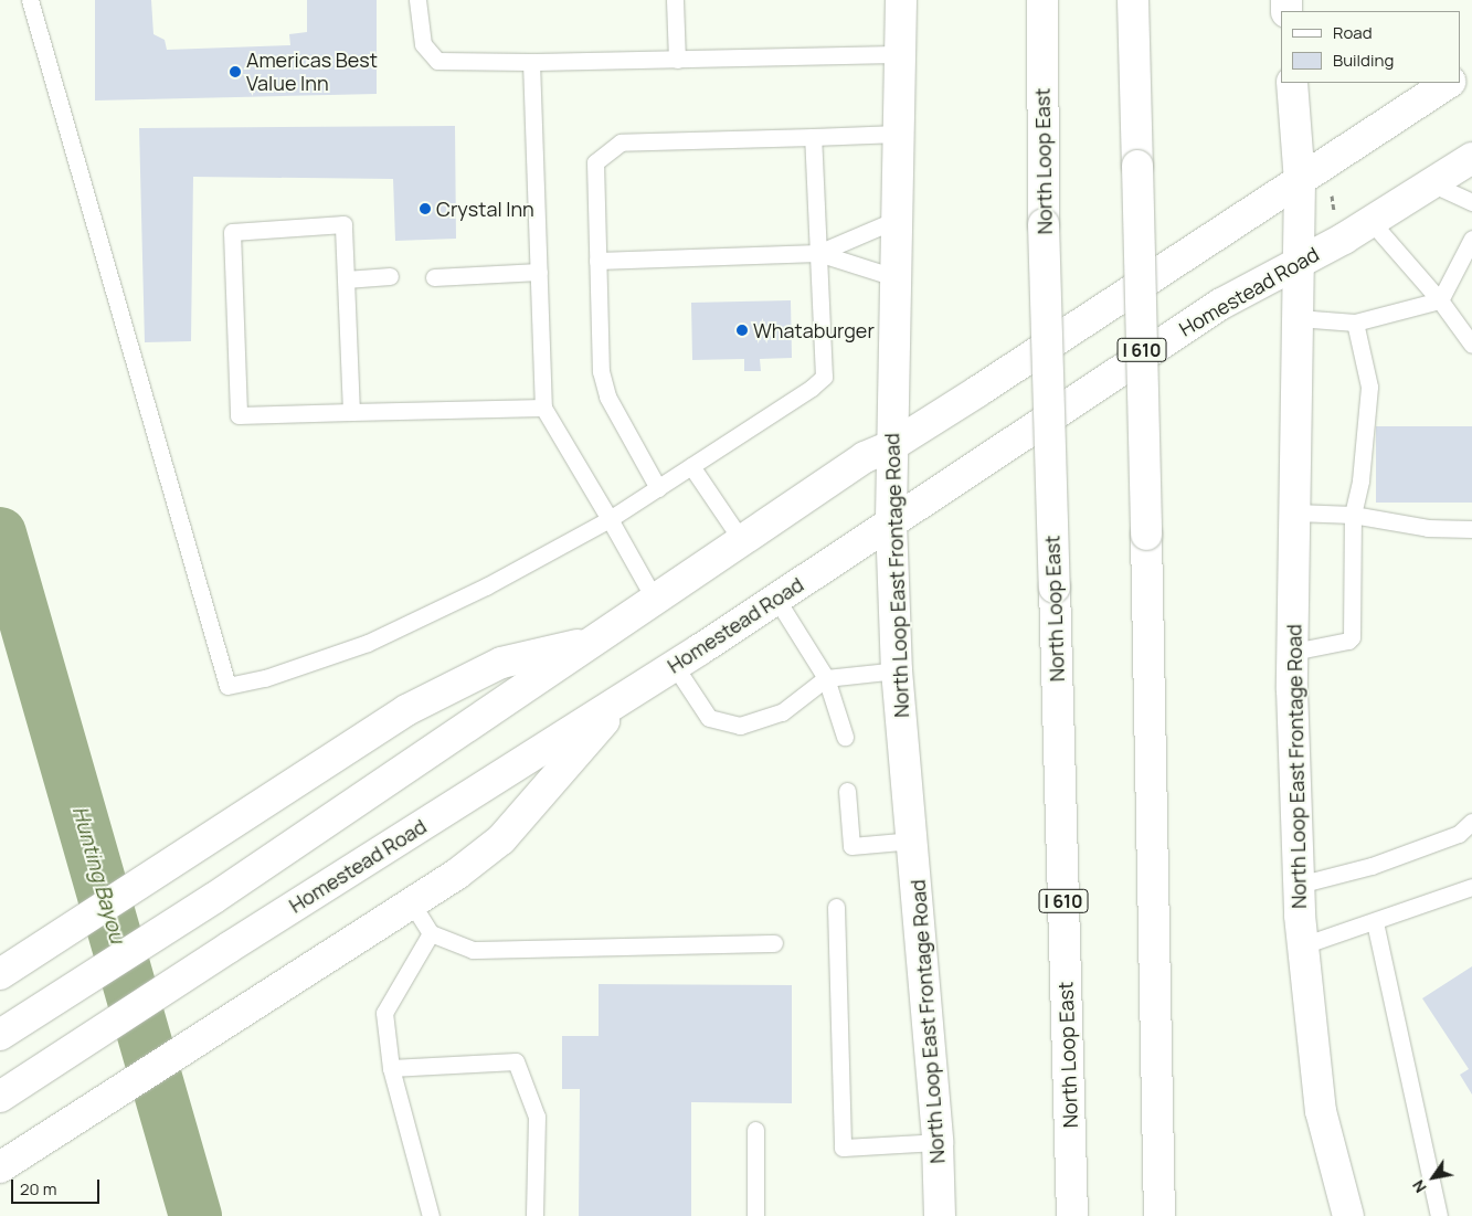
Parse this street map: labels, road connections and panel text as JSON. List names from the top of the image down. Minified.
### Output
{"streets":{"main road":["North Loop East","Homestead Road","I 610","North Loop East Frontage Road"]},"crossings":[["Homestead Road","North Loop East Frontage Road"]],"water":["Hunting Bayou"],"places":["Americas Best Value Inn","Crystal Inn","Whataburger"],"legend":["Road","Building"],"scale_bar":"20 m","north":"bottom left"}
